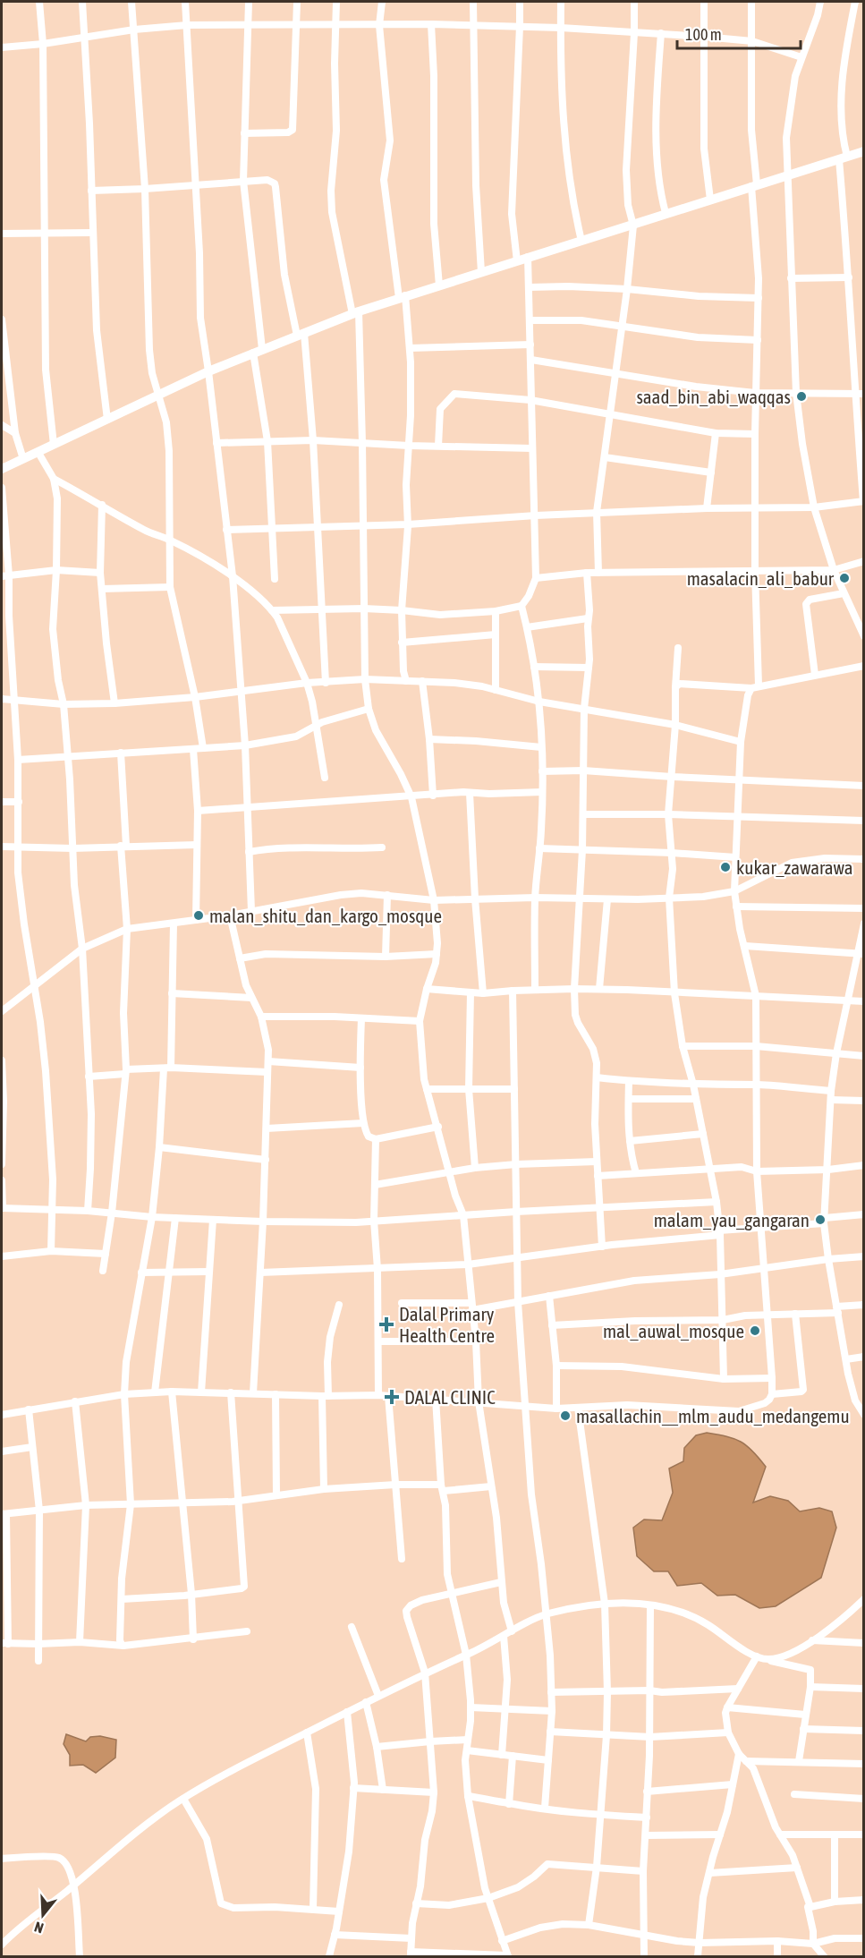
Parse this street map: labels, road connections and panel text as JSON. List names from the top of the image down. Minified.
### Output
{"places":{"other":["saad_bin_abi_waqqas","masalacin_ali_babur","kukar_zawarawa","malan_shitu_dan_kargo_mosque","malam_yau_gangaran","mal_auwal_mosque","masallachin__mlm_audu_medangemu"],"health":["Dalal Primary Health Centre","DALAL CLINIC"]},"scale_bar":"100 m","north":"bottom"}
